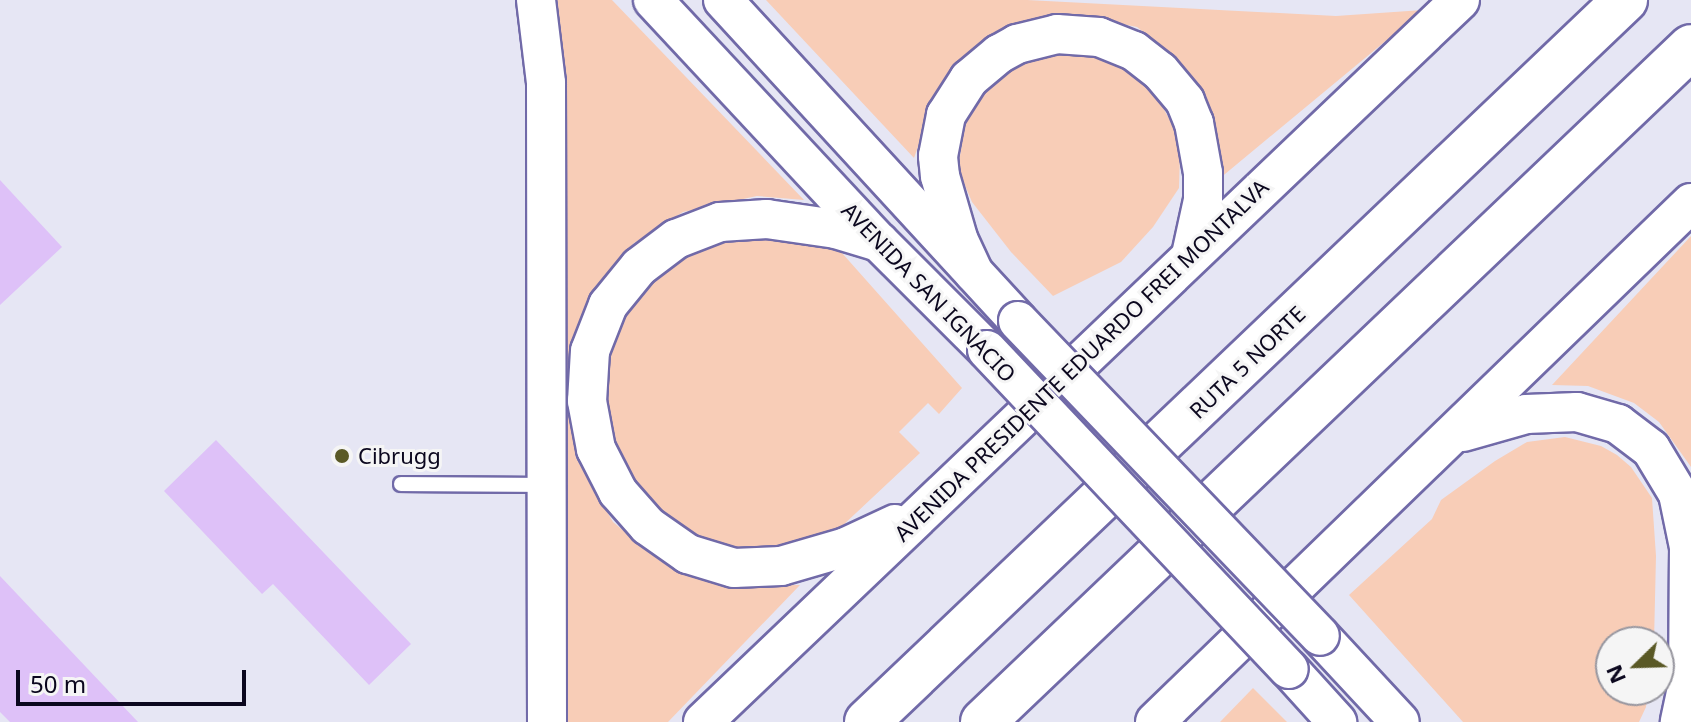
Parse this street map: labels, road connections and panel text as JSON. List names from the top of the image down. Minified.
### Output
{"streets":{"highway":["RUTA 5 NORTE"],"main road":["AVENIDA SAN IGNACIO","AVENIDA PRESIDENTE EDUARDO FREI MONTALVA"]},"places":["Cibrugg"],"scale_bar":"50 m","north":"bottom left"}
